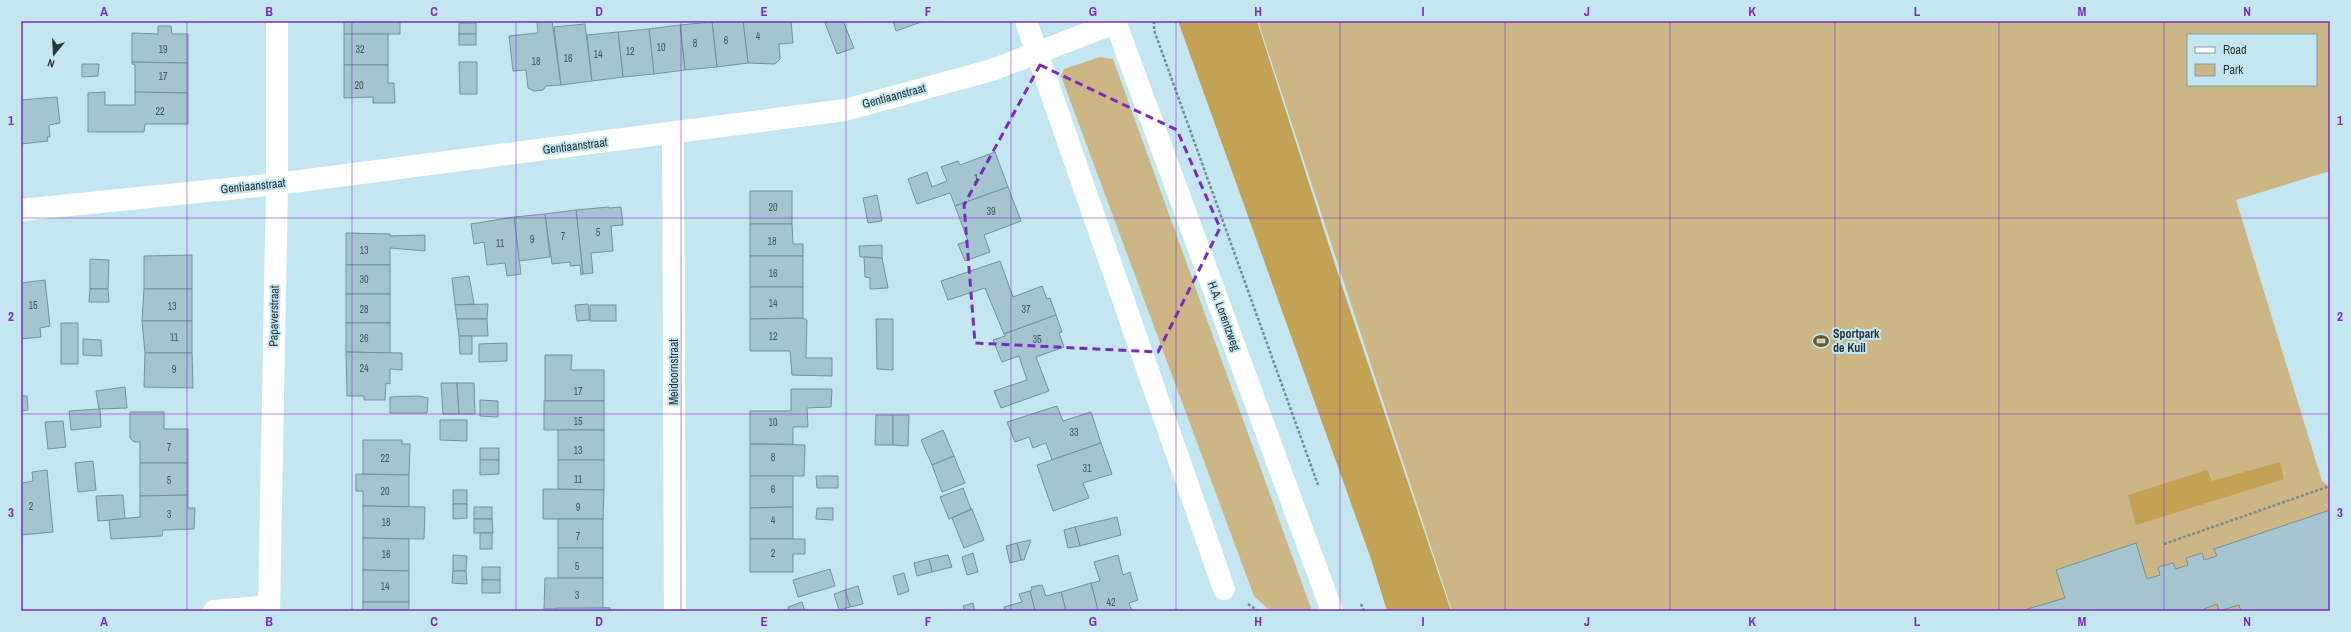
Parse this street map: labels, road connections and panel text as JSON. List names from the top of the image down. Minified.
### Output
{"streets":{"street":["Gentiaanstraat","Papaverstraat","H.A. Lorentzweg","Meidoornstraat"]},"crossings":[["Gentiaanstraat","Papaverstraat"],["Gentiaanstraat","H.A. Lorentzweg"],["Gentiaanstraat","Meidoornstraat"]],"places":{"sports":["Sportpark de Kuil"]},"house_numbers":["4","6","8","10","19","32","12","14","16","18","17","20","22","1","20","39","5","7","9","18","11","13","16","30","14","15","13","28","37","12","11","26","35","24","9","17","15","10","33","7","13","8","22","31","11","5","6","20","2","9","3","4","18","7","2","16","5","14","3","42"],"legend":["Road","Park"],"north":"bottom","grid":{"columns":["A","B","C","D","E","F","G","H","I","J","K","L","M","N"],"rows":["1","2","3"]}}
